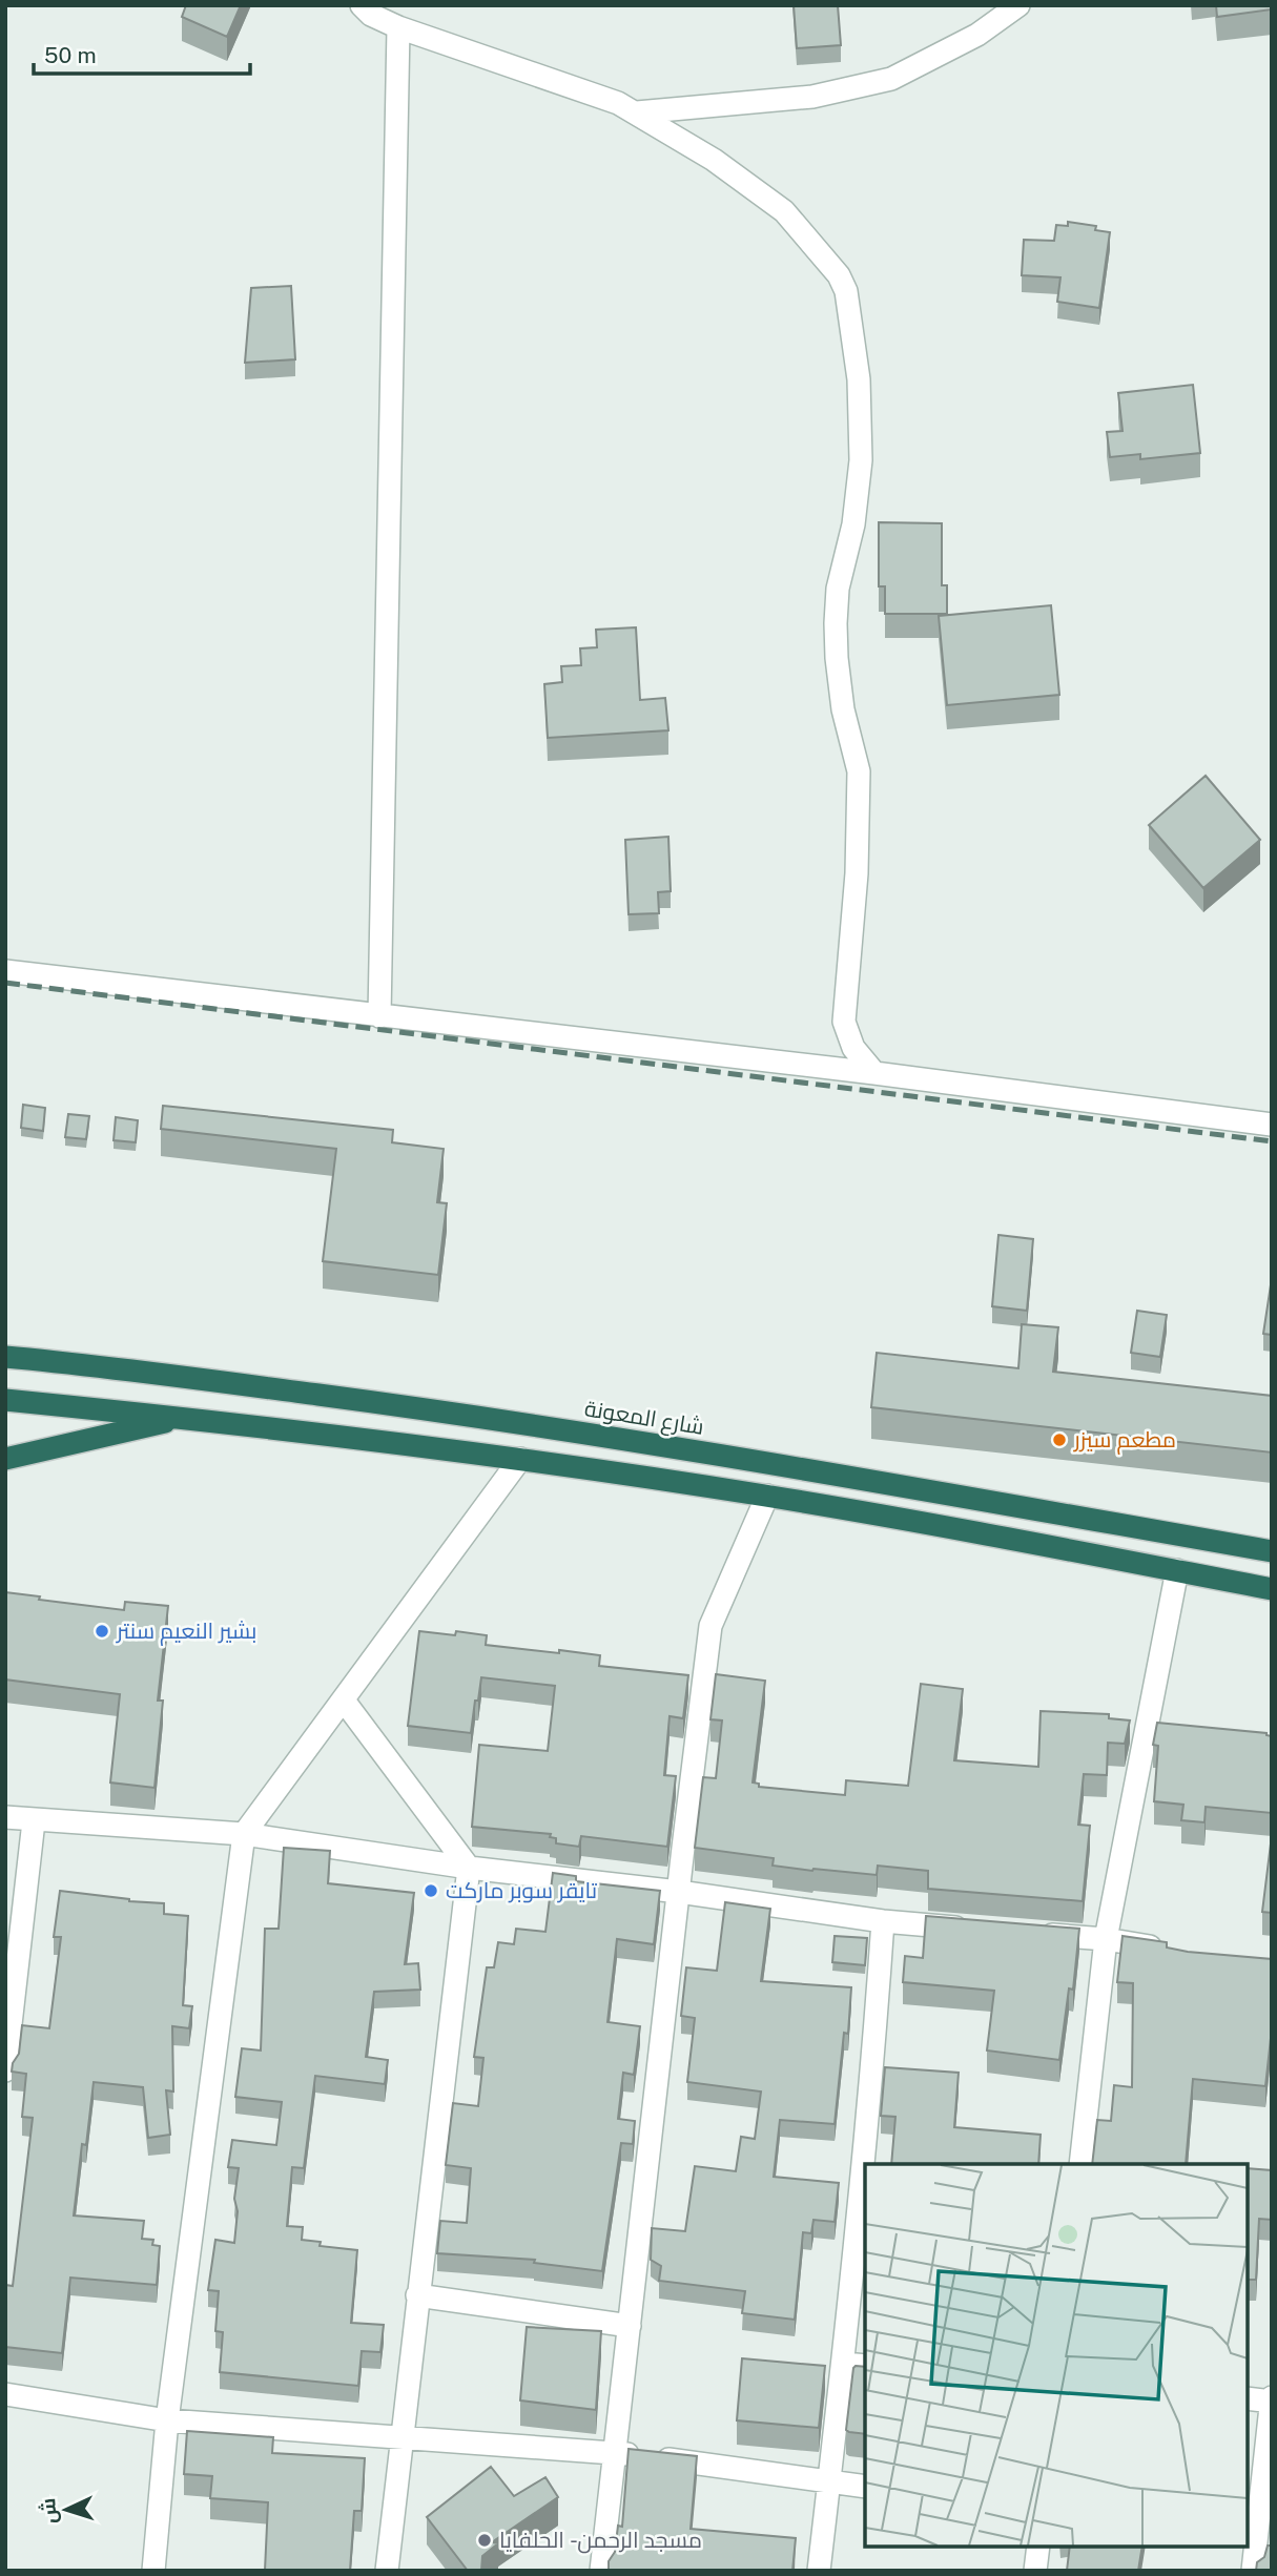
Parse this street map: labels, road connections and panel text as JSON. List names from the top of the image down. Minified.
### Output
{"streets":{"highway":["شارع المعونة"]},"places":["مطعم سيزر","بشير النعيم سنتر","تايقر سوبر ماركت","مسجد الرحمن - الحلفايا"],"scale_bar":"50 m","north":"left"}
